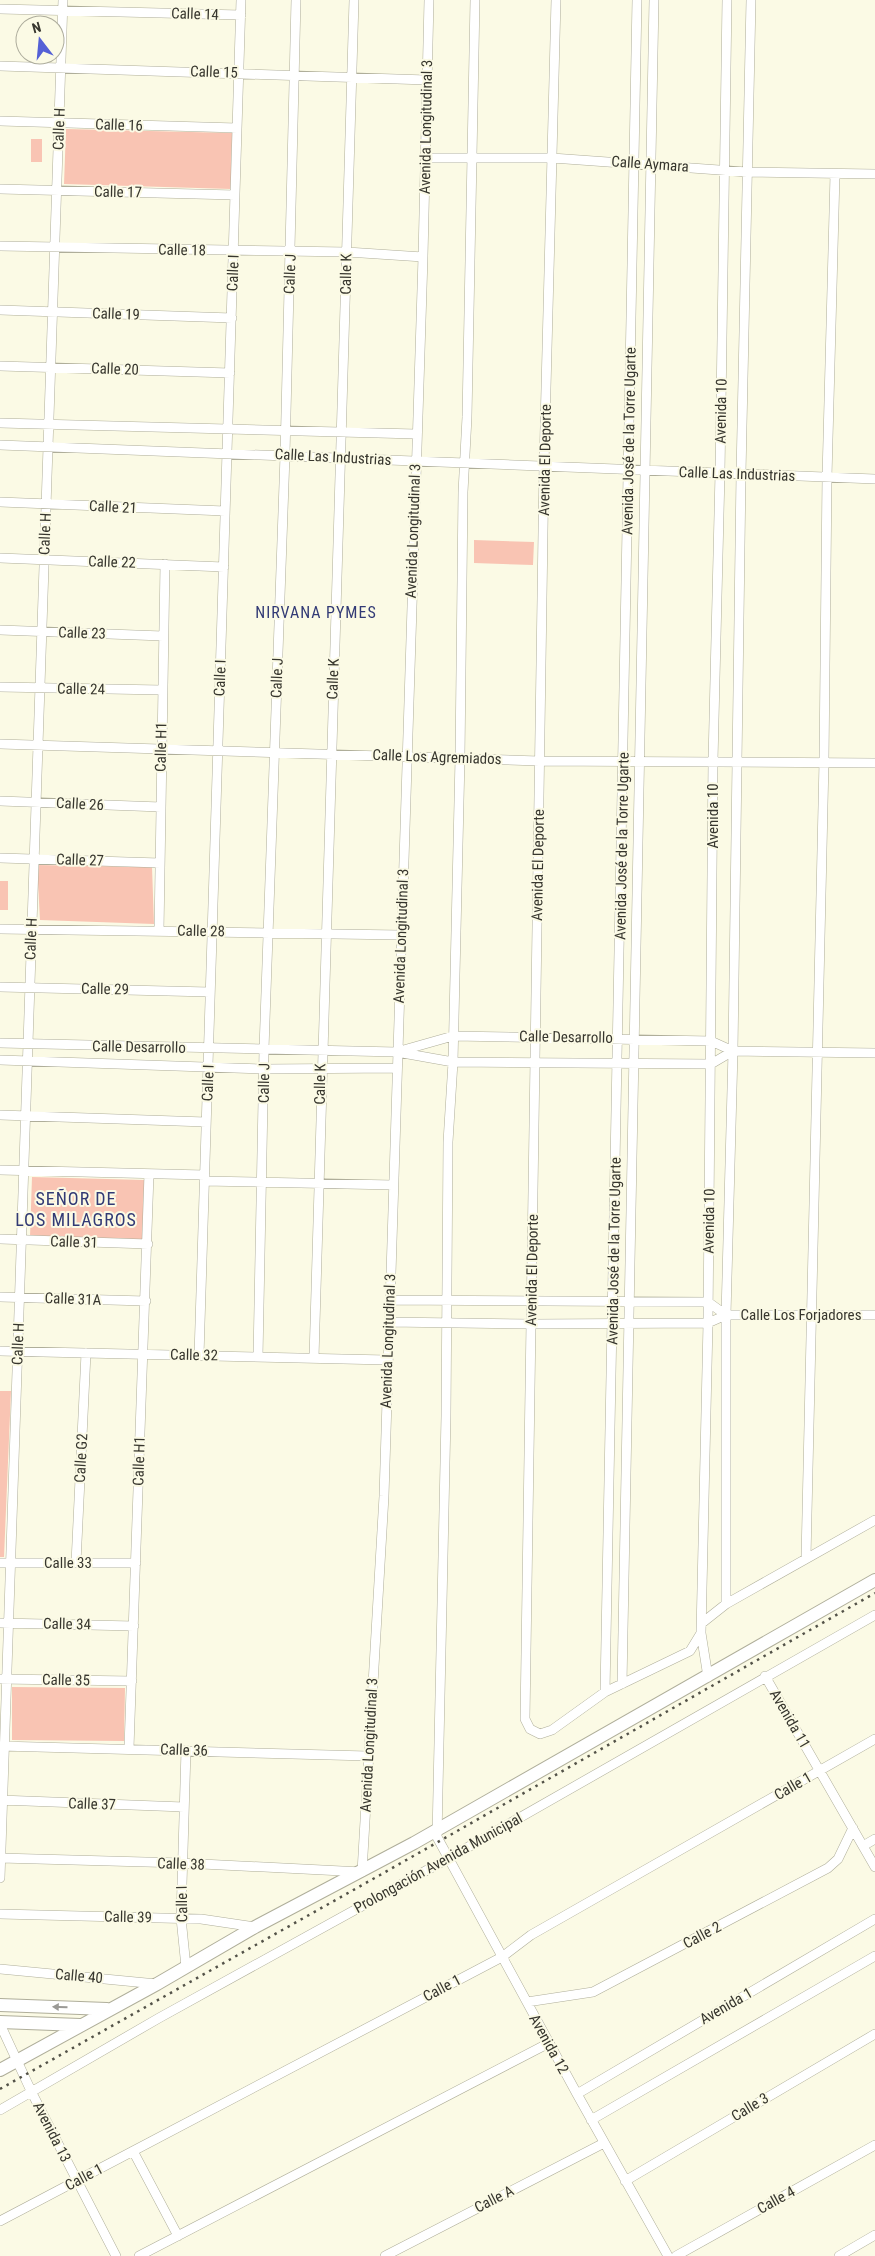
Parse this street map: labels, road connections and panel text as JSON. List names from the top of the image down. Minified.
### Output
{"streets":{"main road":["Prolongación Avenida Municipal"],"street":["Calle 14","Calle 15","Calle 16","Avenida Longitudinal 3","Calle H","Calle Aymara","Calle 17","Calle 18","Calle I","Calle J","Calle K","Calle 19","Calle 20","Avenida 10","Avenida José de la Torre Ugarte","Calle Las Industrias","Avenida El Deporte","Calle 21","Calle 22","Calle 23","Calle 24","Calle H1","Calle Los Agremiados","Calle 26","Calle 27","Calle 28","Calle 29","Calle Desarrollo","Calle 31","Calle 31A","Calle Los Forjadores","Calle 32","Calle G2","Calle 33","Calle 34","Calle 35","Avenida 11","Calle 36","Calle 1","Calle 37","Calle 38","Calle 39","Calle 2","Calle 40","Avenida 1","Avenida 12","Calle 3","Avenida 13","Calle A","Calle 4"]},"crossings":[["Calle 14","Calle H"],["Calle 14","Calle I"],["Calle 15","Avenida Longitudinal 3"],["Calle 15","Calle H"],["Calle 15","Calle I"],["Calle 15","Calle J"],["Calle 15","Calle K"],["Calle 16","Calle H"],["Calle 16","Calle I"],["Avenida Longitudinal 3","Calle Aymara"],["Avenida Longitudinal 3","Calle 18"],["Avenida Longitudinal 3","Calle Las Industrias"],["Avenida Longitudinal 3","Calle Los Agremiados"],["Avenida Longitudinal 3","Calle 28"],["Avenida Longitudinal 3","Calle Desarrollo"],["Avenida Longitudinal 3","Calle Los Forjadores"],["Avenida Longitudinal 3","Calle 32"],["Avenida Longitudinal 3","Calle 36"],["Avenida Longitudinal 3","Prolongación Avenida Municipal"],["Avenida Longitudinal 3","Calle 38"],["Calle H","Calle 17"],["Calle H","Calle 18"],["Calle H","Calle 19"],["Calle H","Calle 20"],["Calle H","Calle Las Industrias"],["Calle H","Calle 21"],["Calle H","Calle 22"],["Calle H","Calle 23"],["Calle H","Calle 24"],["Calle H","Calle Los Agremiados"],["Calle H","Calle 26"],["Calle H","Calle 27"],["Calle H","Calle 28"],["Calle H","Calle 29"],["Calle H","Calle Desarrollo"],["Calle H","Calle 31"],["Calle H","Calle 31A"],["Calle H","Calle 32"],["Calle H","Calle 33"],["Calle H","Calle 34"],["Calle H","Calle 35"],["Calle H","Calle 36"],["Calle H","Calle 37"],["Calle H","Calle 38"],["Calle Aymara","Avenida 10"],["Calle Aymara","Avenida José de la Torre Ugarte"],["Calle Aymara","Avenida El Deporte"],["Calle Aymara","Avenida 12"],["Calle 17","Calle I"],["Calle 18","Calle I"],["Calle 18","Calle J"],["Calle 18","Calle K"],["Calle I","Calle 19"],["Calle I","Calle 20"],["Calle I","Calle Las Industrias"],["Calle I","Calle 21"],["Calle I","Calle 22"],["Calle I","Calle Los Agremiados"],["Calle I","Calle 28"],["Calle I","Calle 29"],["Calle I","Calle Desarrollo"],["Calle I","Calle 32"],["Calle I","Calle 36"],["Calle I","Calle 37"],["Calle I","Prolongación Avenida Municipal"],["Calle I","Calle 38"],["Calle I","Calle 39"],["Calle J","Calle Las Industrias"],["Calle J","Calle Los Agremiados"],["Calle J","Calle 28"],["Calle J","Calle Desarrollo"],["Calle J","Calle 32"],["Calle K","Calle Las Industrias"],["Calle K","Calle Los Agremiados"],["Calle K","Calle 28"],["Calle K","Calle Desarrollo"],["Calle K","Calle 32"],["Avenida 10","Calle Las Industrias"],["Avenida 10","Calle Los Agremiados"],["Avenida 10","Calle Desarrollo"],["Avenida 10","Calle Los Forjadores"],["Avenida 10","Prolongación Avenida Municipal"],["Avenida José de la Torre Ugarte","Calle Las Industrias"],["Avenida José de la Torre Ugarte","Avenida El Deporte"],["Avenida José de la Torre Ugarte","Calle Los Agremiados"],["Avenida José de la Torre Ugarte","Calle Desarrollo"],["Avenida José de la Torre Ugarte","Calle Los Forjadores"],["Calle Las Industrias","Avenida El Deporte"],["Calle Las Industrias","Avenida 12"],["Avenida El Deporte","Calle Los Agremiados"],["Avenida El Deporte","Calle Desarrollo"],["Avenida El Deporte","Calle Los Forjadores"],["Calle 22","Calle H1"],["Calle 23","Calle H1"],["Calle 24","Calle H1"],["Calle H1","Calle Los Agremiados"],["Calle H1","Calle 26"],["Calle H1","Calle 27"],["Calle H1","Calle 28"],["Calle H1","Calle 31"],["Calle H1","Calle 31A"],["Calle H1","Calle 32"],["Calle H1","Calle 33"],["Calle H1","Calle 34"],["Calle H1","Calle 35"],["Calle H1","Calle 36"],["Calle Los Agremiados","Avenida 12"],["Calle Desarrollo","Avenida 12"],["Calle Los Forjadores","Avenida 12"],["Calle 32","Calle G2"],["Calle G2","Calle 33"],["Avenida 11","Calle 1"],["Avenida 11","Prolongación Avenida Municipal"],["Avenida 11","Calle 2"],["Calle 1","Avenida 12"],["Calle 1","Avenida 13"],["Prolongación Avenida Municipal","Calle 38"],["Prolongación Avenida Municipal","Calle 39"],["Prolongación Avenida Municipal","Calle 40"],["Prolongación Avenida Municipal","Avenida 12"],["Prolongación Avenida Municipal","Avenida 13"],["Calle 2","Avenida 12"],["Avenida 1","Avenida 12"],["Avenida 12","Calle 3"],["Avenida 12","Calle A"]],"districts":["NIRVANA PYMES","SEÑOR DE LOS MILAGROS"],"north":"top"}
